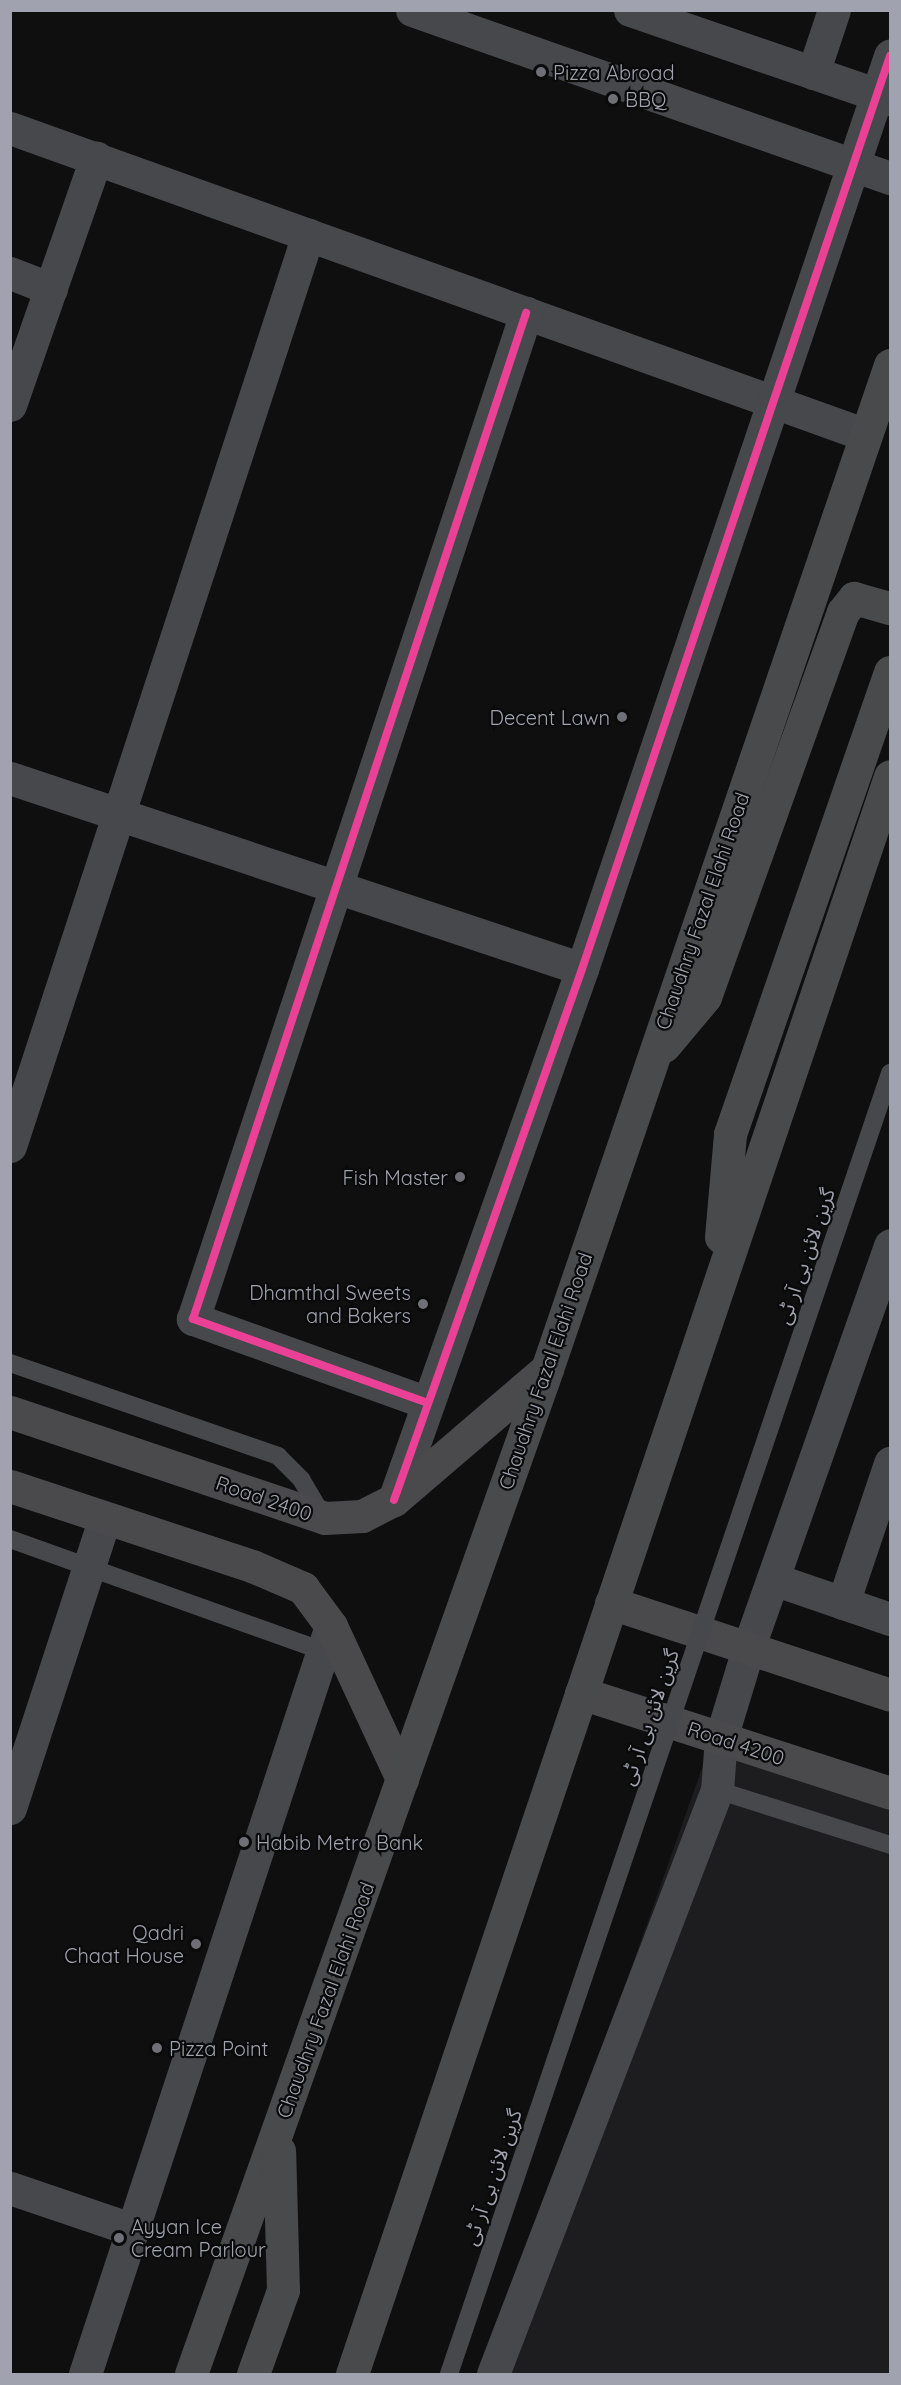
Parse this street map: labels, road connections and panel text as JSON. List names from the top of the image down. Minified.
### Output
{"streets":{"main road":["Chaudhry Fazal Elahi Road","Road 2400","Road 4200"],"lane":["گرین لائن بی آر ٹی"]},"crossings":[["Chaudhry Fazal Elahi Road","Road 2400"]],"places":["Pizza Abroad","BBQ","Decent Lawn","Fish Master","Dhamthal Sweets and Bakers","Habib Metro Bank","Qadri Chaat House","Pizza Point","Ayyan Ice Cream Parlour"]}
